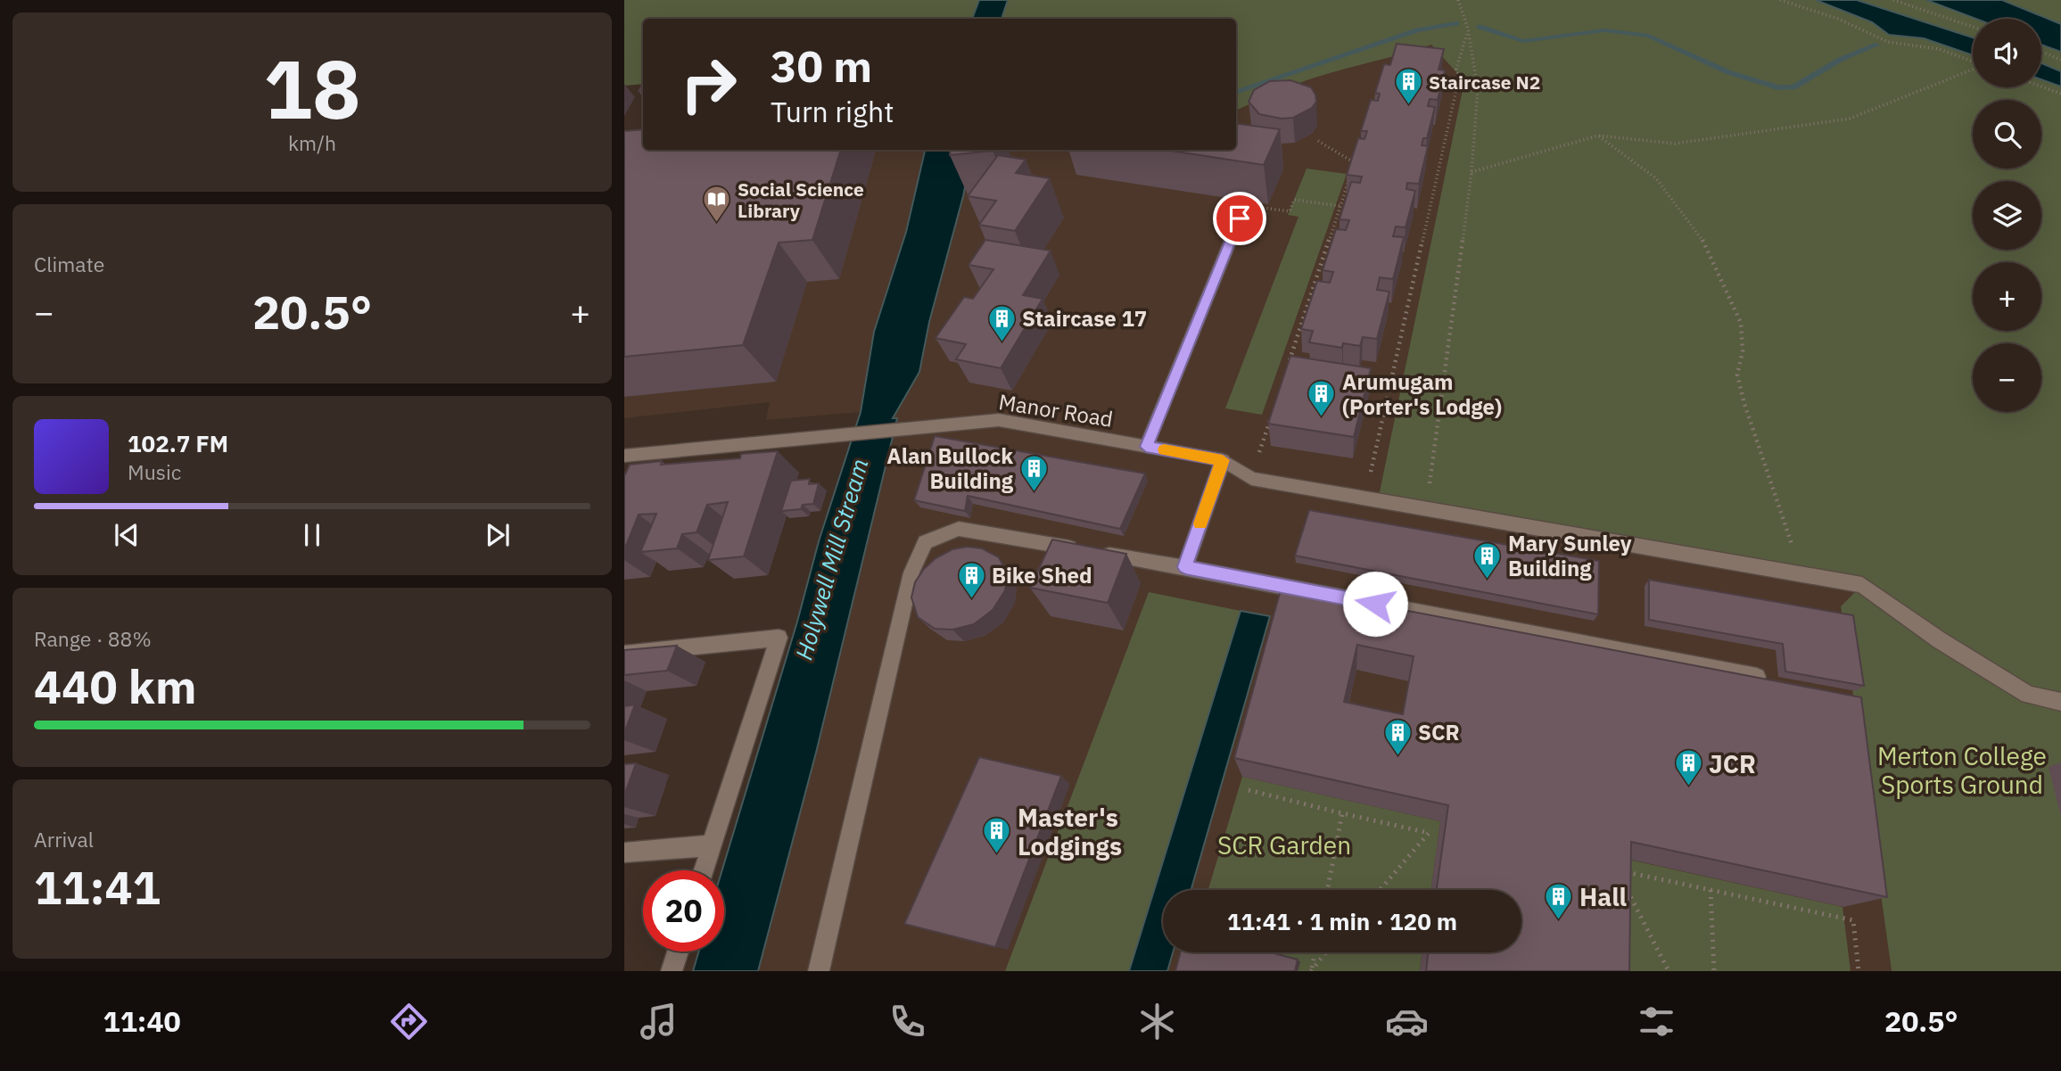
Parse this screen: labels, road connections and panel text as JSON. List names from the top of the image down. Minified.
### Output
{"streets":{"street":["Manor Road"]},"water":["Holywell Mill Stream"],"parks":["Merton College Sports Ground","SCR Garden"],"places":{"building":["Staircase N2","Staircase 17","Arumugam (Porter's Lodge)","Alan Bullock Building","Mary Sunley Building","Bike Shed","SCR","JCR","Master's Lodgings","Hall"],"library":["Social Science Library"]},"page":{"tile":[["18","km/h"],"Climate",["Range · 88%","440 km"],["Arrival","11:41"]],"map_buttons":["+","−"],"turn":["30 m","Turn right"],"heat":["−","20.5°","+"],"song":["102.7 FM","Music"],"limit":"20","trip":"11:41 · 1 min · 120 m","tabs":["11:40","20.5°"]}}
